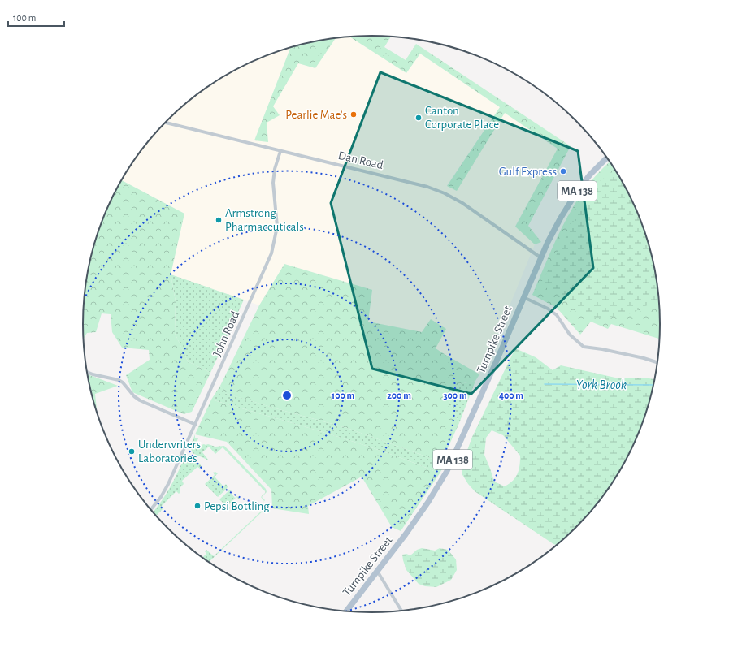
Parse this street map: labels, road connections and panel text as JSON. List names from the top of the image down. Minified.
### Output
{"streets":{"main road":["MA 138","Turnpike Street"],"street":["Dan Road","John Road"]},"crossings":[["Dan Road","John Road"],["Dan Road","Turnpike Street"]],"water":["York Brook"],"places":["Pearlie Mae's","Canton Corporate Place","Gulf Express","Armstrong Pharmaceuticals","Underwriters Laboratories","Pepsi Bottling"],"scale_bar":"100 m","rings":["100 m","200 m","300 m","400 m"]}
